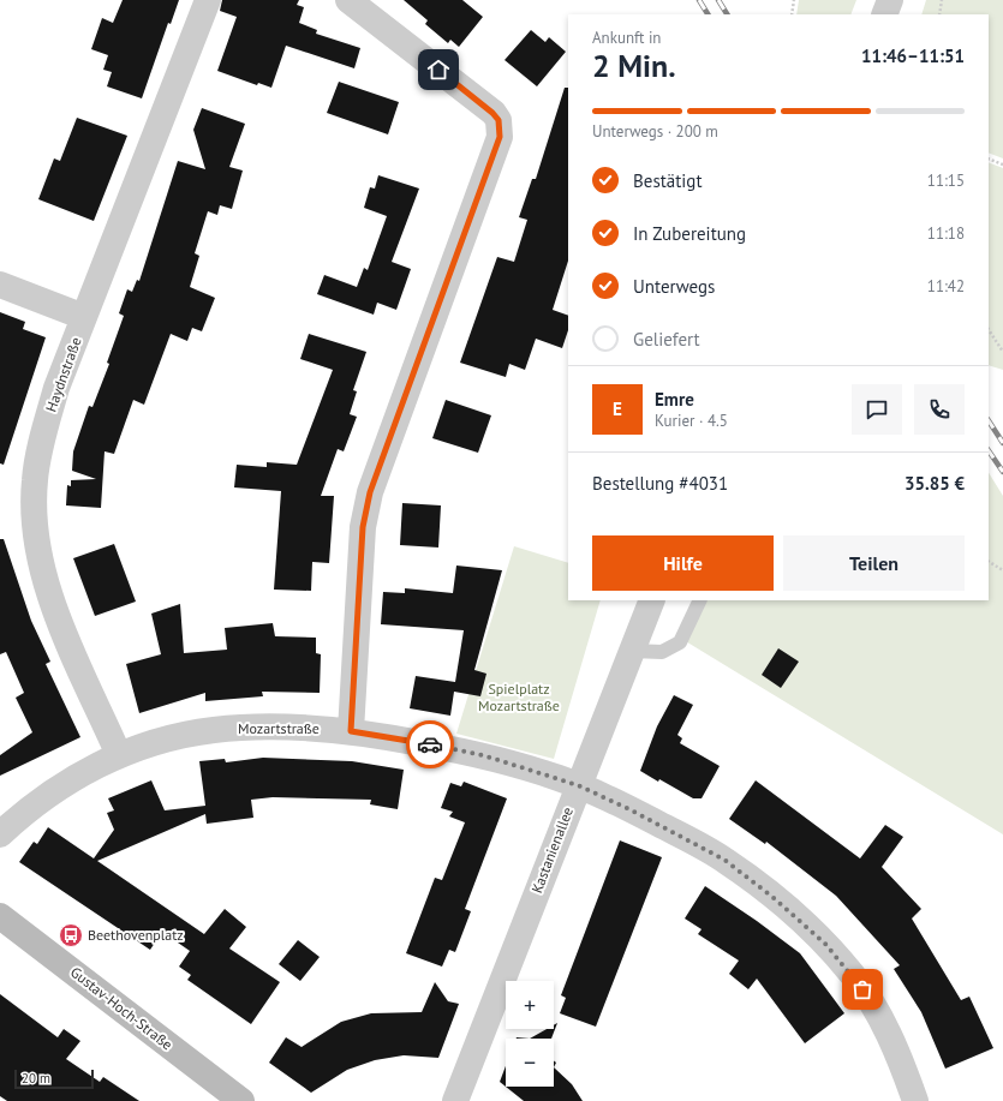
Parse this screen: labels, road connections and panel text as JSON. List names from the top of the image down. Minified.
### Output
{"streets":{"main road":["Gustav-Hoch-Straße"],"street":["Haydnstraße","Mozartstraße","Kastanienallee"]},"crossings":[["Haydnstraße","Mozartstraße"],["Mozartstraße","Kastanienallee"]],"parks":["Spielplatz Mozartstraße"],"places":{"bus stop":["Beethovenplatz"]},"scale_bar":"20 m","page":{"heading":["2 Min.","Ankunft in","11:46–11:51"],"panel":["Emre","Kurier · 4.5","Bestellung #4031","35.85 €"],"bar":"Unterwegs · 200 m","list":[["Bestätigt","11:15"],["In Zubereitung","11:18"],["Unterwegs","11:42"],"Geliefert"],"round":"E","buttons":["Hilfe","Teilen"],"map_buttons":["+","−"],"scale":"20 m"}}
